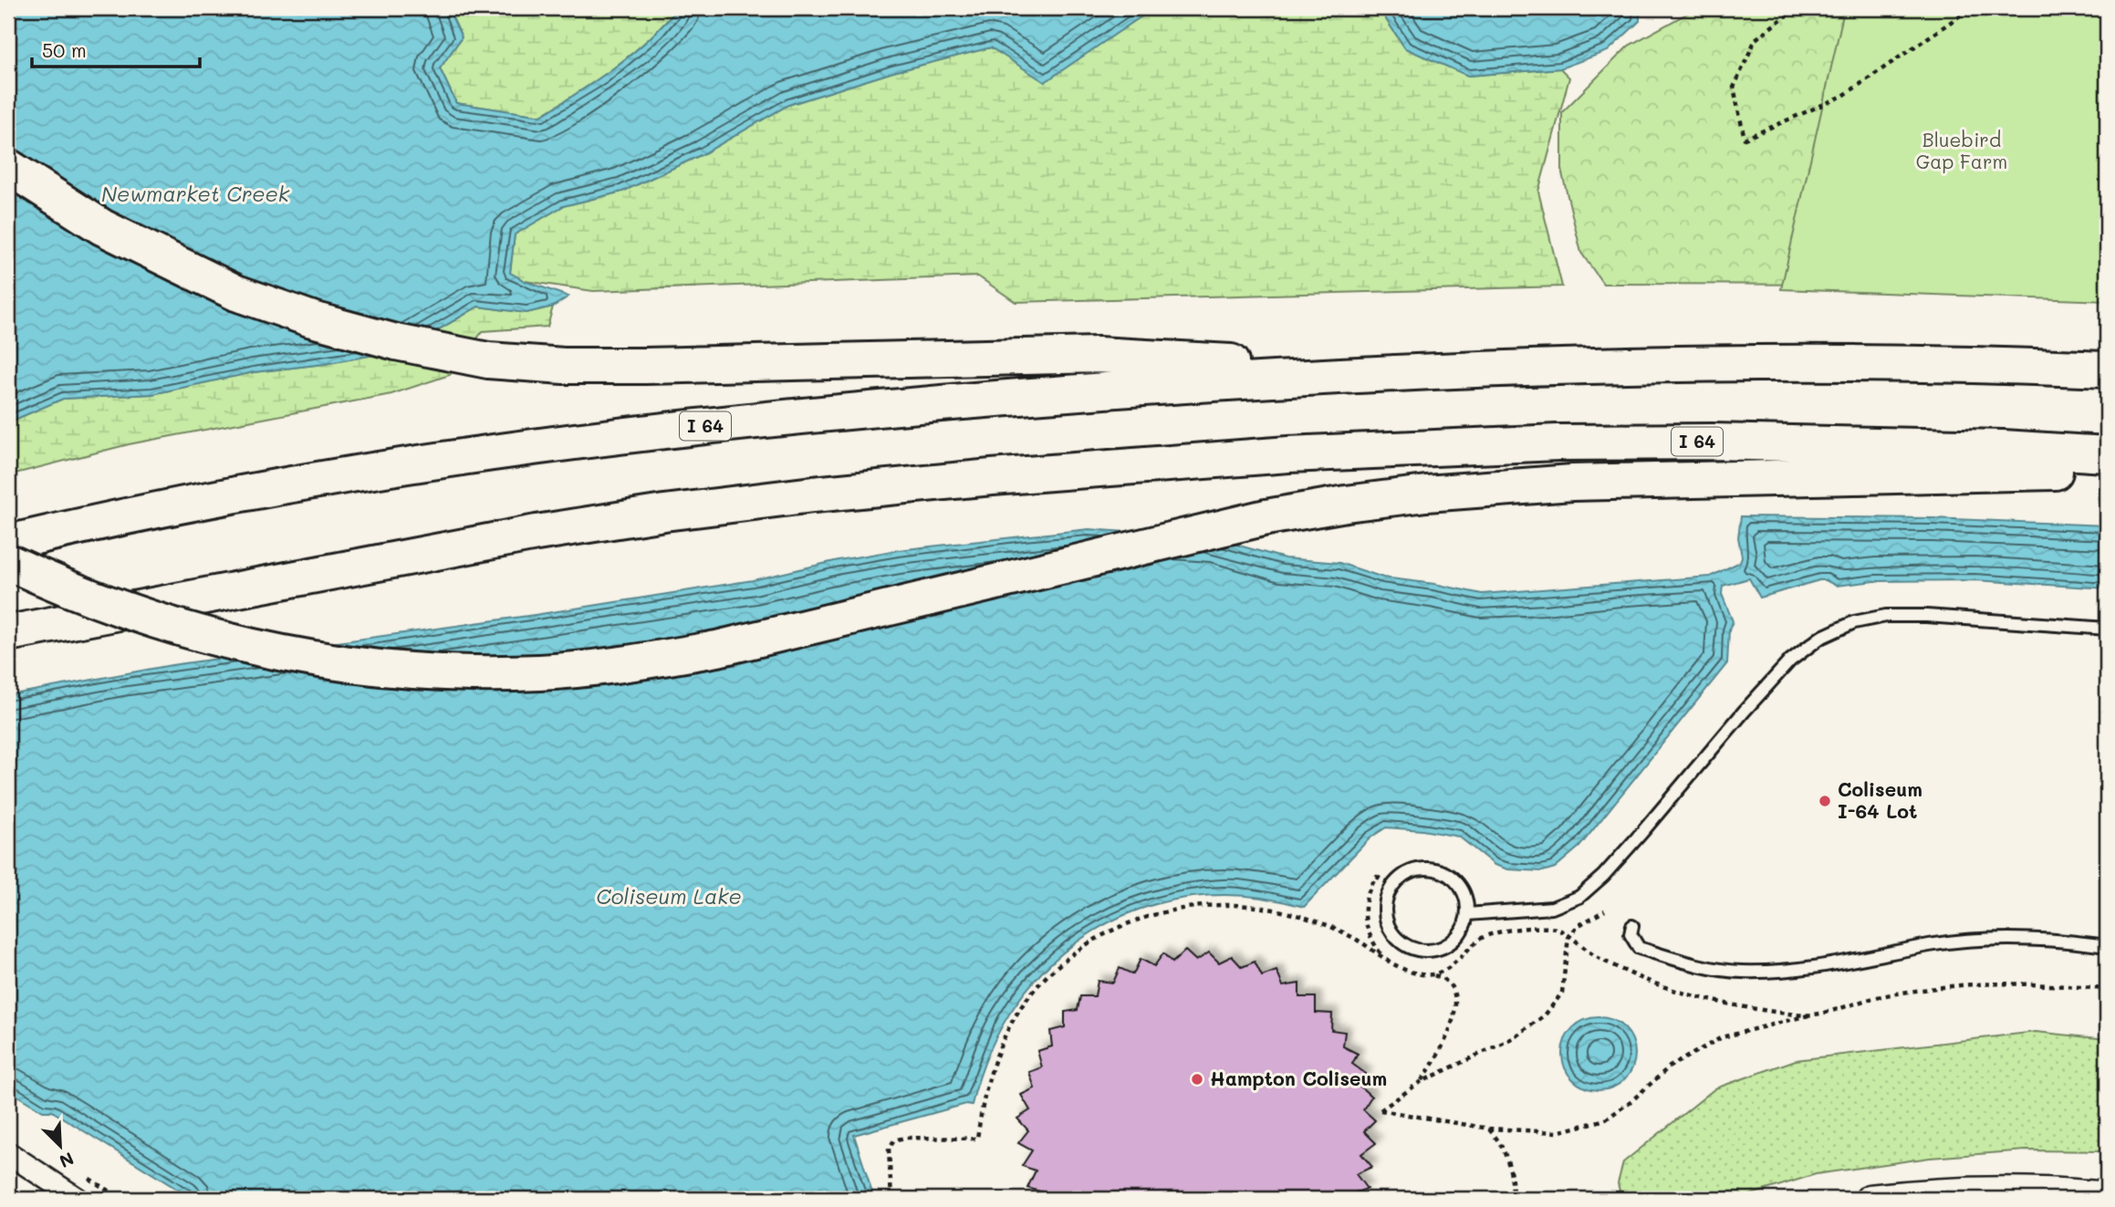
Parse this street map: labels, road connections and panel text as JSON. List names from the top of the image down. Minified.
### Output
{"streets":{"highway":["I 64"]},"water":["Newmarket Creek","Coliseum Lake"],"parks":["Bluebird Gap Farm"],"places":["Coliseum I-64 Lot","Hampton Coliseum"],"scale_bar":"50 m","north":"bottom right"}
